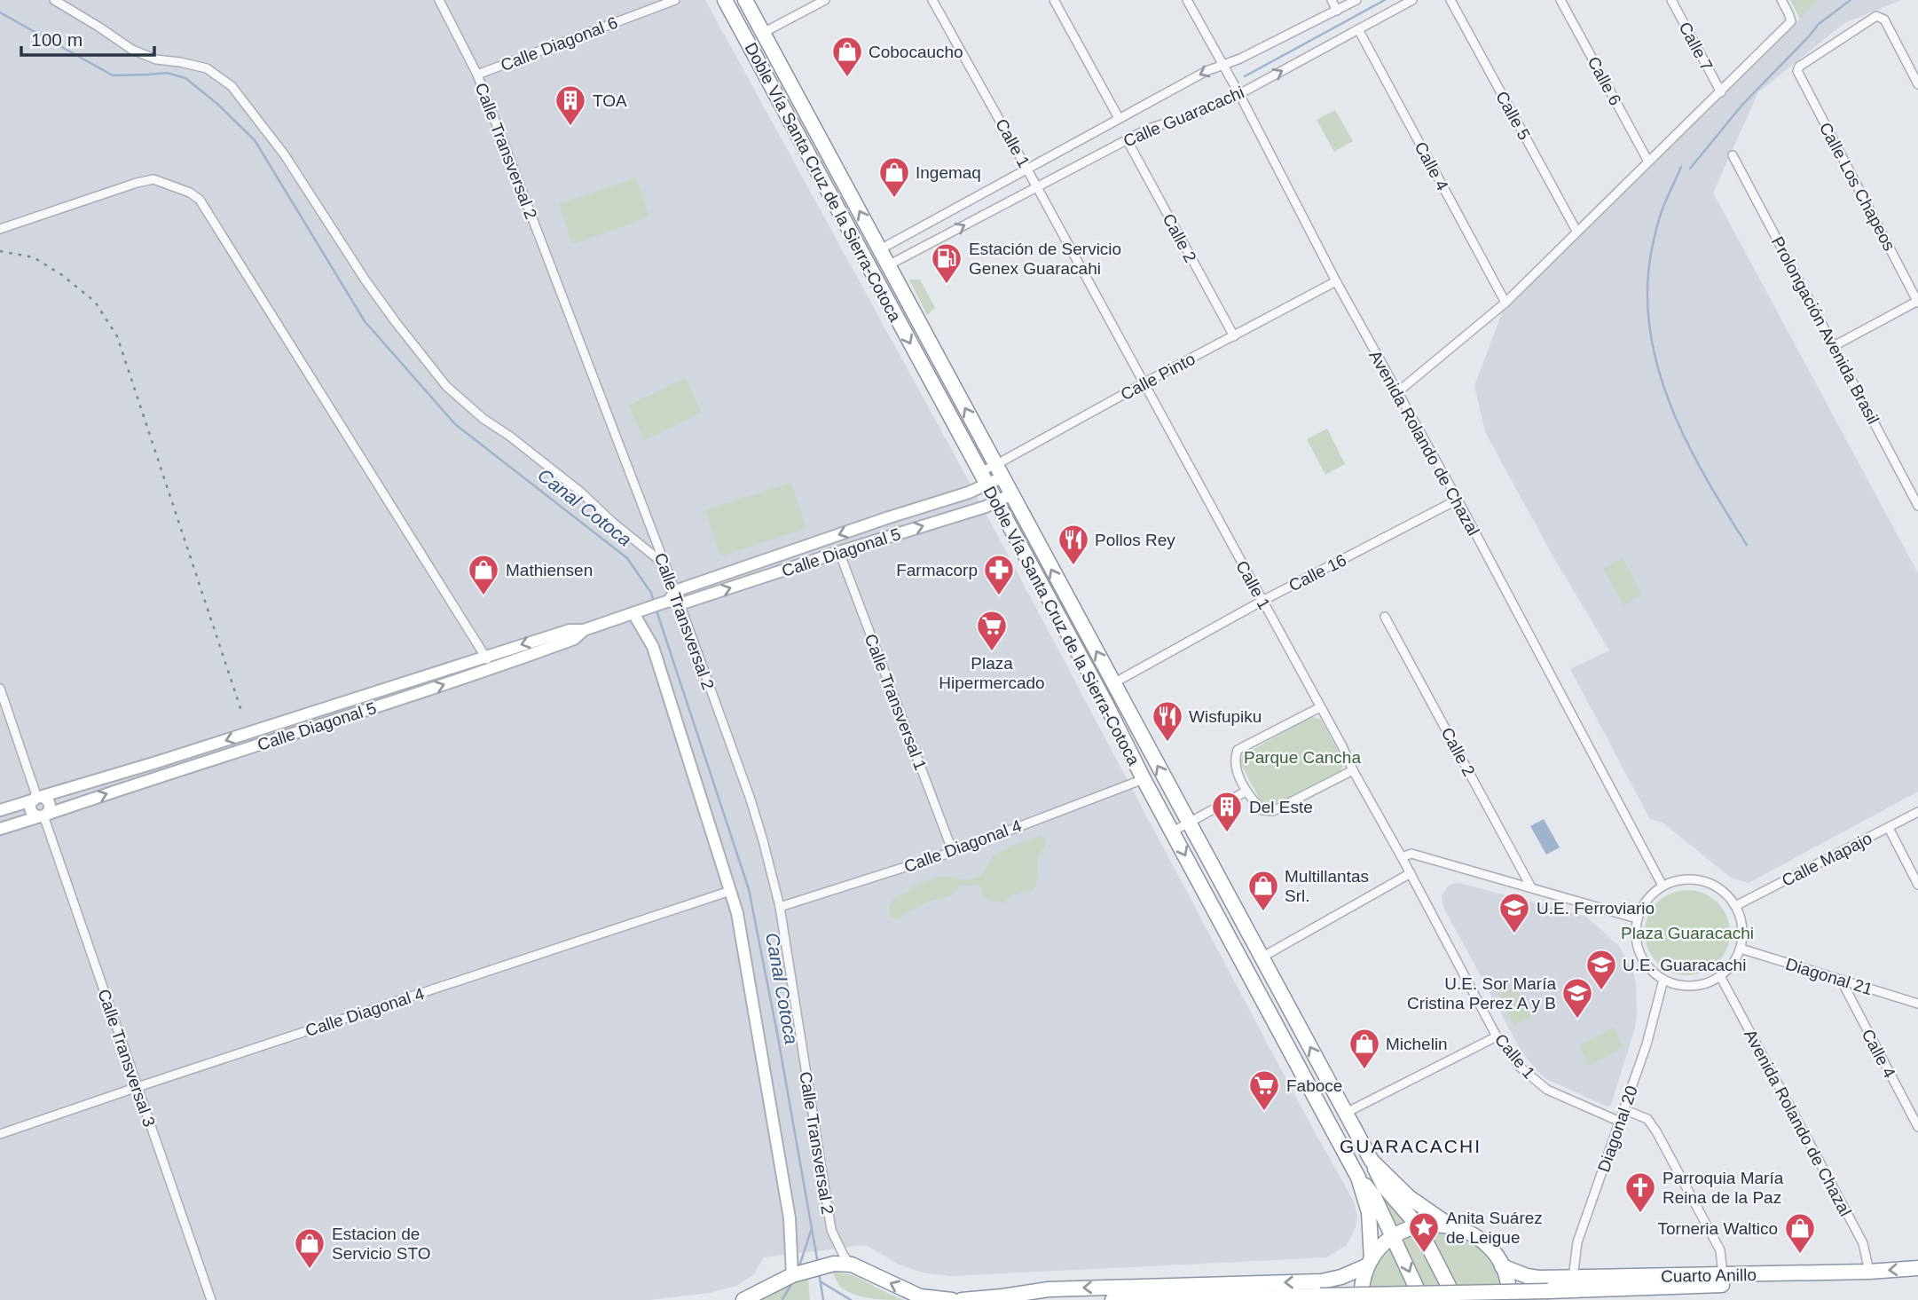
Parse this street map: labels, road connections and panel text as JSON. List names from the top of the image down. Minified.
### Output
{"streets":{"highway":["Doble Vía Santa Cruz de la Sierra-Cotoca","Cuarto Anillo"],"street":["Calle Diagonal 6","Calle 7","Calle 6","Calle 5","Calle Guaracachi","Calle 1","Calle Transversal 2","Calle 4","Calle Los Chapeos","Calle 2","Prolongación Avenida Brasil","Calle Pinto","Avenida Rolando de Chazal","Calle Diagonal 5","Calle 16","Calle Transversal 1","Calle Diagonal 4","Calle Mapajo","Diagonal 21","Calle Transversal 3","Diagonal 20"]},"crossings":[["Calle Diagonal 6","Calle Transversal 2"],["Calle Guaracachi","Calle 1"],["Calle Guaracachi","Calle 4"],["Calle Guaracachi","Doble Vía Santa Cruz de la Sierra-Cotoca"],["Calle Guaracachi","Calle 2"],["Calle Guaracachi","Avenida Rolando de Chazal"],["Calle 1","Calle Pinto"],["Calle 1","Calle 16"],["Calle 1","Diagonal 20"],["Calle Transversal 2","Calle Diagonal 5"],["Calle Transversal 2","Calle Diagonal 4"],["Calle 4","Diagonal 21"],["Doble Vía Santa Cruz de la Sierra-Cotoca","Calle Pinto"],["Doble Vía Santa Cruz de la Sierra-Cotoca","Calle Diagonal 5"],["Doble Vía Santa Cruz de la Sierra-Cotoca","Calle 16"],["Doble Vía Santa Cruz de la Sierra-Cotoca","Calle Diagonal 4"],["Calle 2","Calle Pinto"],["Calle Pinto","Avenida Rolando de Chazal"],["Calle Pinto","Calle Diagonal 5"],["Avenida Rolando de Chazal","Calle 16"],["Avenida Rolando de Chazal","Calle Mapajo"],["Avenida Rolando de Chazal","Diagonal 21"],["Avenida Rolando de Chazal","Diagonal 20"],["Avenida Rolando de Chazal","Cuarto Anillo"],["Calle Diagonal 5","Calle Transversal 1"],["Calle Diagonal 5","Calle Transversal 3"],["Calle Transversal 1","Calle Diagonal 4"],["Calle Diagonal 4","Calle Transversal 3"],["Calle Mapajo","Diagonal 21"],["Calle Mapajo","Diagonal 20"],["Diagonal 21","Diagonal 20"],["Diagonal 20","Cuarto Anillo"]],"districts":["GUARACACHI"],"water":["Canal Cotoca"],"parks":["Parque Cancha","Plaza Guaracachi"],"places":{"shop":["Cobocaucho","Ingemaq","Mathiensen","Multillantas Srl.","Michelin","Torneria Waltico","Estacion de Servicio STO"],"building":["TOA","Del Este"],"fuel station":["Estación de Servicio Genex Guaracahi"],"restaurant":["Pollos Rey","Wisfupiku"],"pharmacy":["Farmacorp"],"supermarket":["Plaza Hipermercado","Faboce"],"school or university":["U.E. Ferroviario","U.E. Guaracachi","U.E. Sor María Cristina Perez A y B"],"church":["Parroquia María Reina de la Paz"],"place":["Anita Suárez de Leigue"]},"scale_bar":"100 m"}
